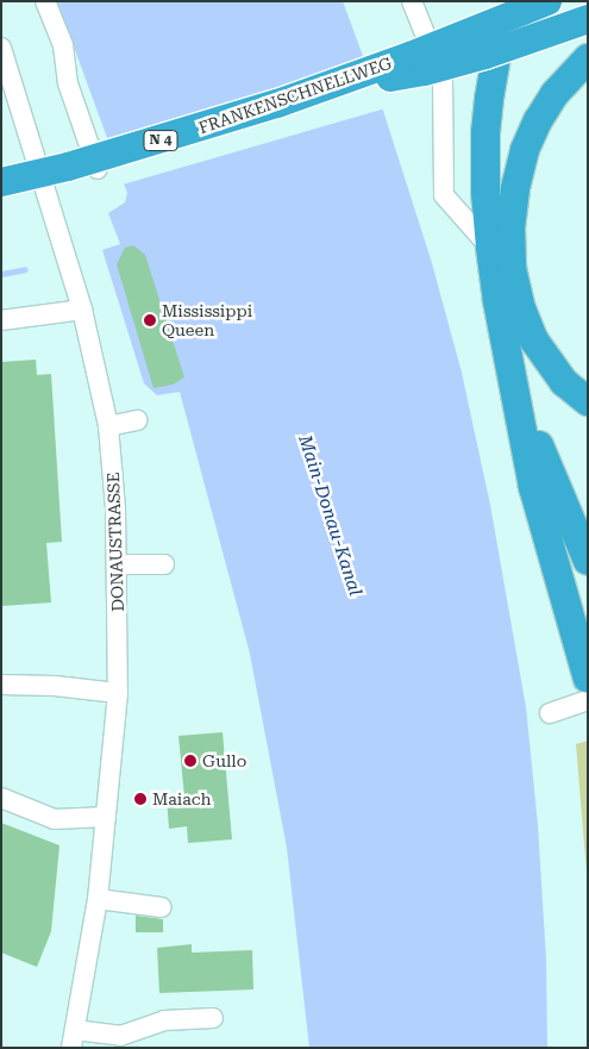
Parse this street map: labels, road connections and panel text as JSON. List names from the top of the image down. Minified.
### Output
{"streets":{"highway":["FRANKENSCHNELLWEG","N 4"],"street":["DONAUSTRASSE"]},"water":["Main-Donau-Kanal"],"places":["Mississippi Queen","Gullo","Maiach"]}
